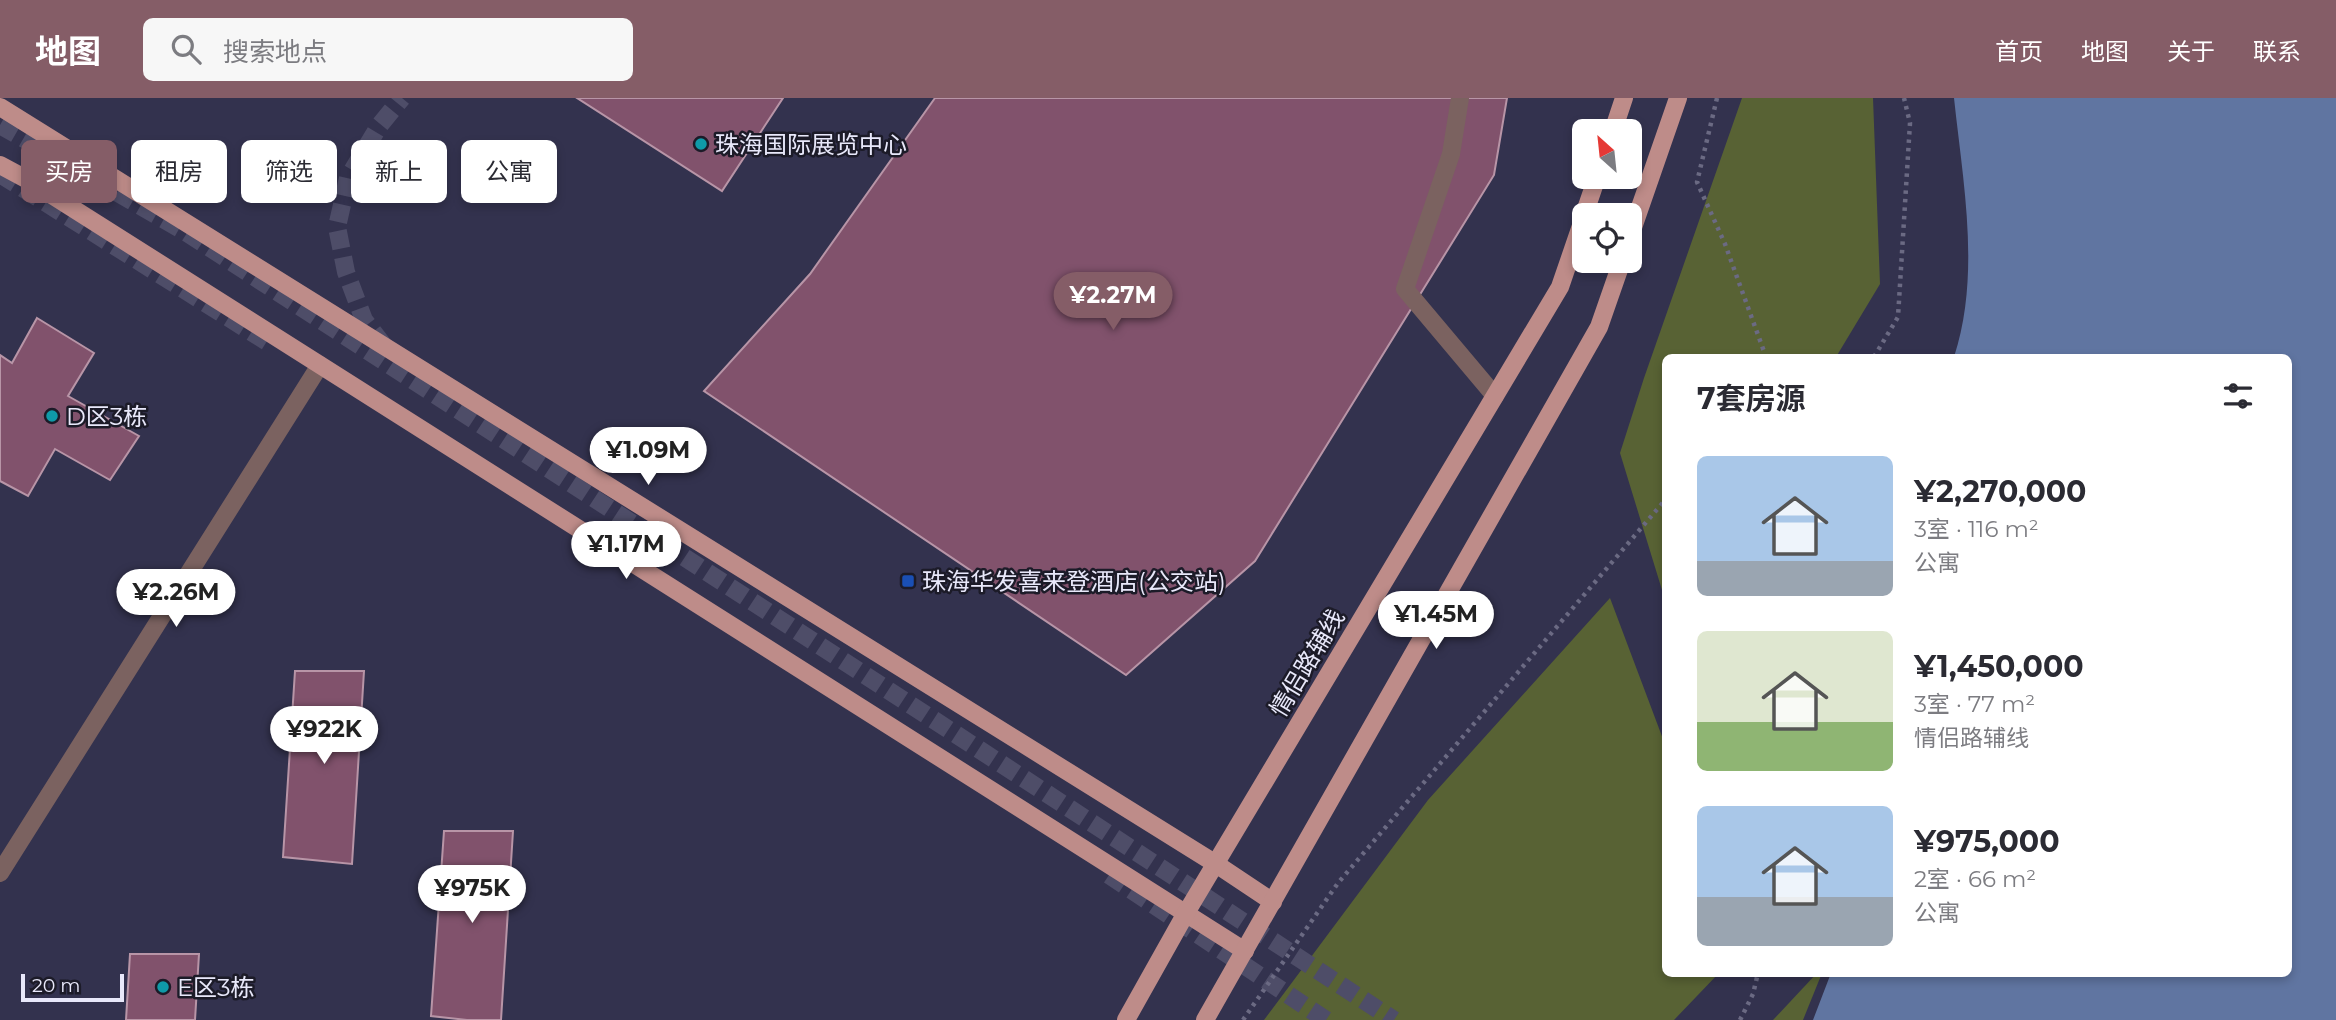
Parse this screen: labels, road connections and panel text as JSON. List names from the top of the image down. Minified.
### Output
{"streets":{"main road":["情侣路辅线"]},"places":{"other":["珠海国际展览中心","D区3栋","E区3栋"],"transit":["珠海华发喜来登酒店(公交站)"]},"scale_bar":"20 m","north":"top left","page":{"header":"地图","search":"搜索地点","nav":["首页","地图","关于","联系"],"chip":["买房","租房","筛选","新上","公寓"],"price":["¥2.27M","¥1.09M","¥1.17M","¥2.26M","¥1.45M","¥922K","¥975K"],"heading":"7套房源","list":[{"name":"¥2,270,000","note":"3室 · 116 m² · 公寓"},{"name":"¥1,450,000","note":"3室 · 77 m² · 情侣路辅线"},{"name":"¥975,000","note":"2室 · 66 m² · 公寓"}],"scale":"20 m"}}
